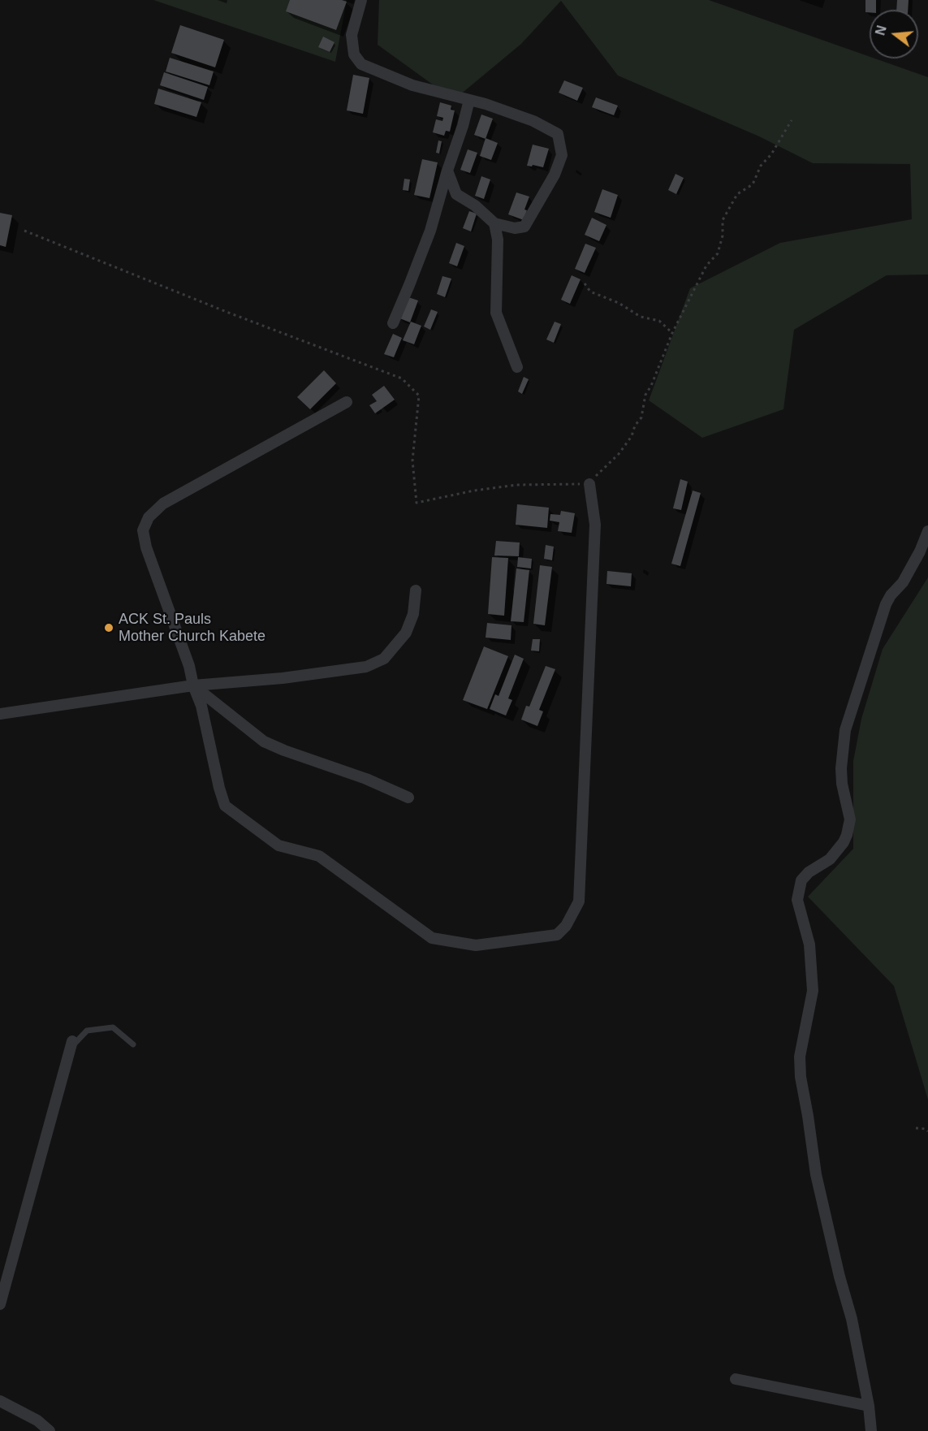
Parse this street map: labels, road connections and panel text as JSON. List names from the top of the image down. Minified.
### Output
{"places":["ACK St. Pauls Mother Church Kabete"],"north":"left"}
